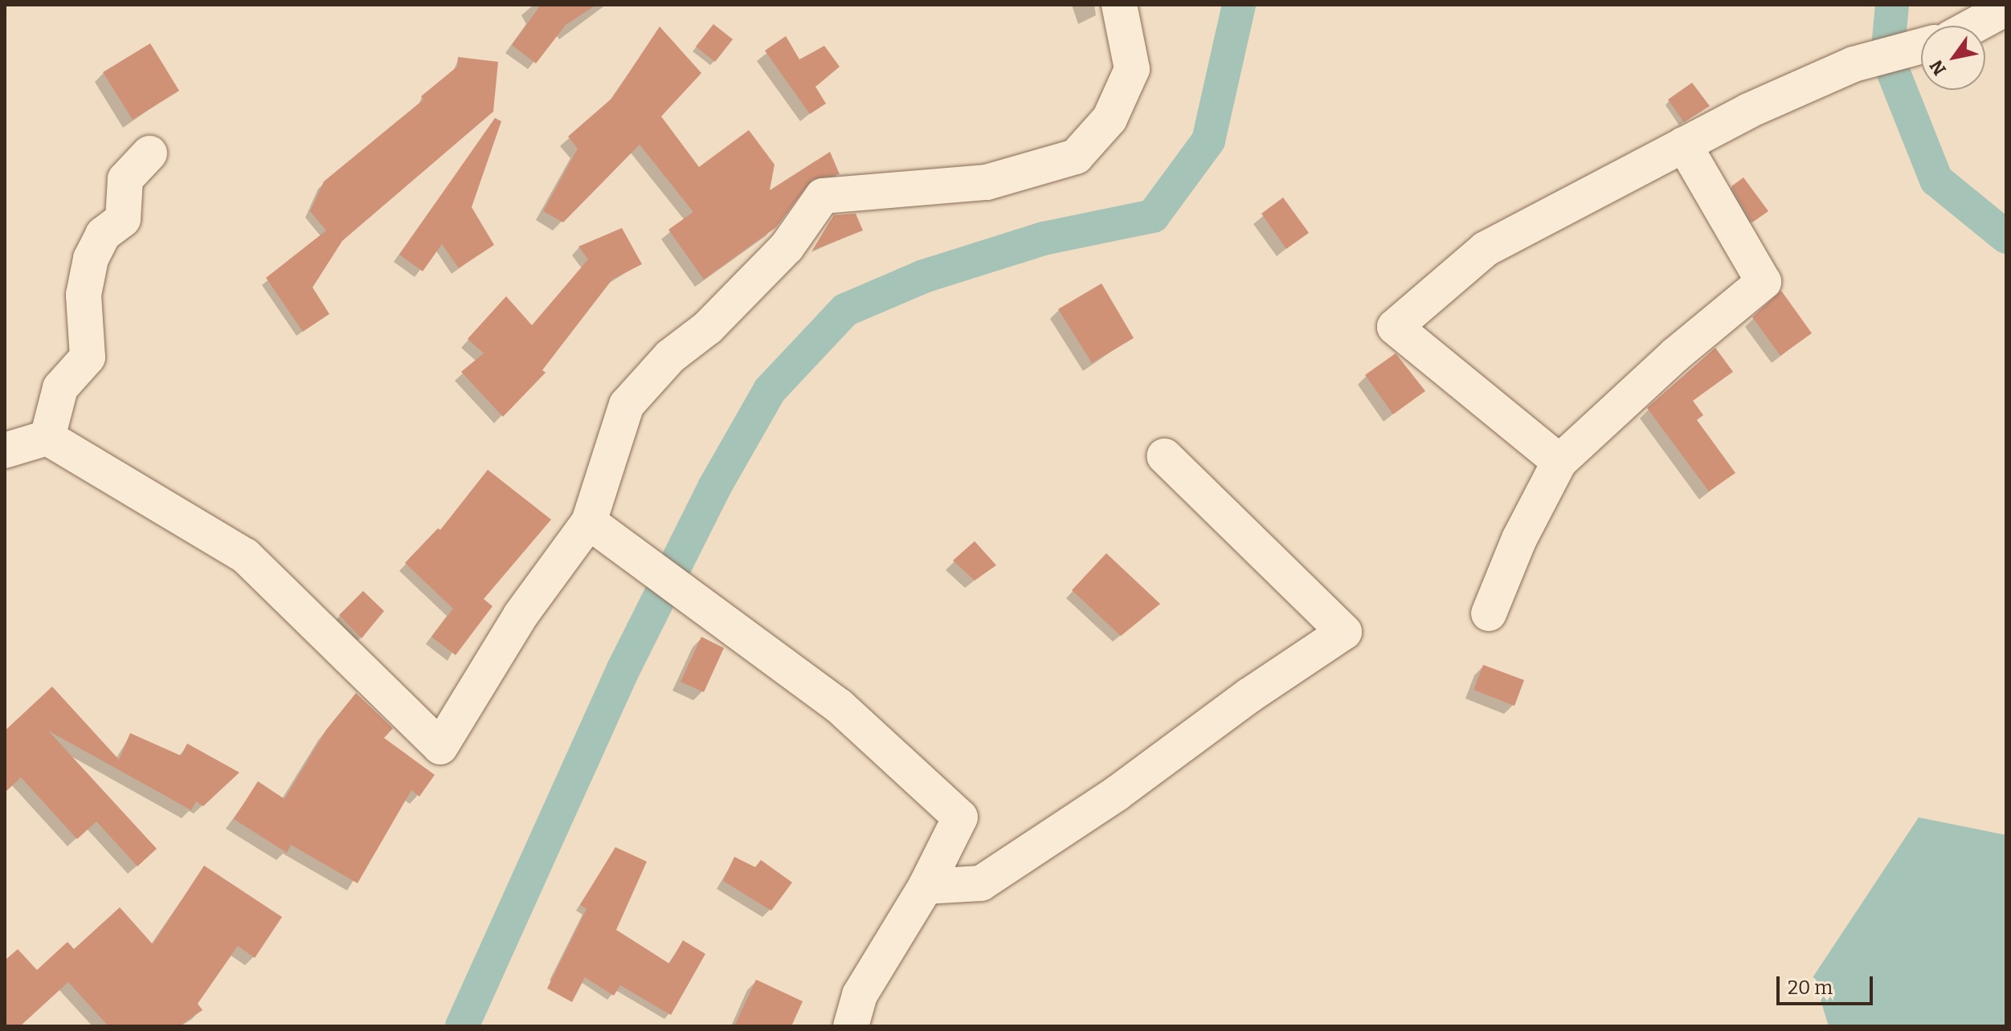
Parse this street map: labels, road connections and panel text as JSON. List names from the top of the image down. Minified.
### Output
{"scale_bar":"20 m","north":"bottom left"}
